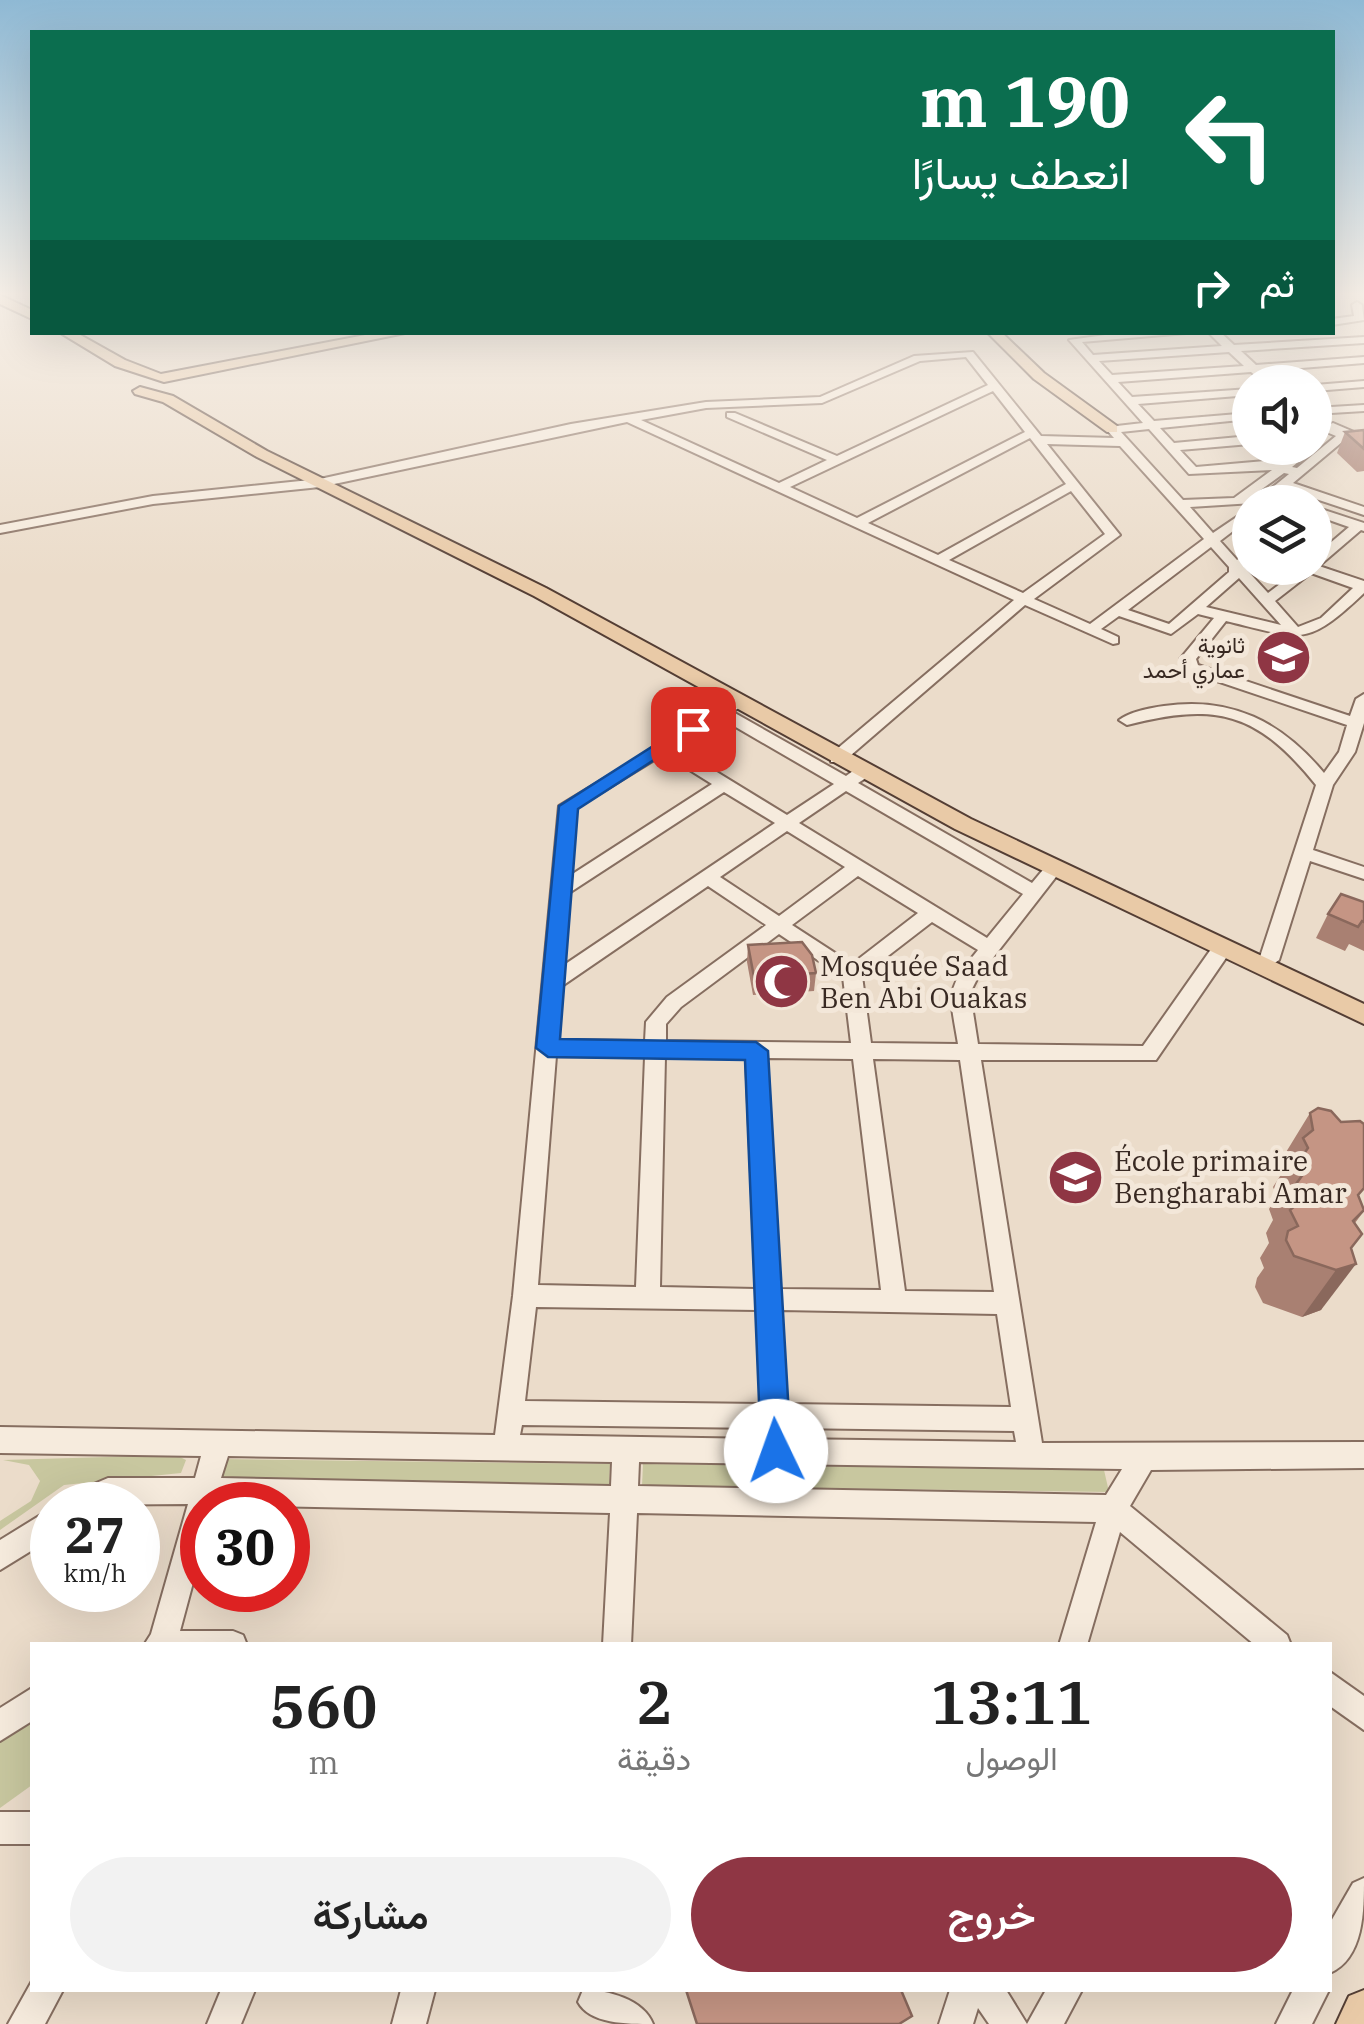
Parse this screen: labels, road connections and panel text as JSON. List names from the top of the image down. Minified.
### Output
{"places":{"school or university":["ثانوية عماري أحمد","École primaire Bengharabi Amar"],"mosque":["Mosquée Saad Ben Abi Ouakas"]},"page":{"turn":["190 m","انعطف يسارًا"],"then":"ثم","speed":"27 km/h","limit":"30","eta":["13:11","الوصول","2","دقيقة","560","m"],"buttons":["خروج","مشاركة"]}}
